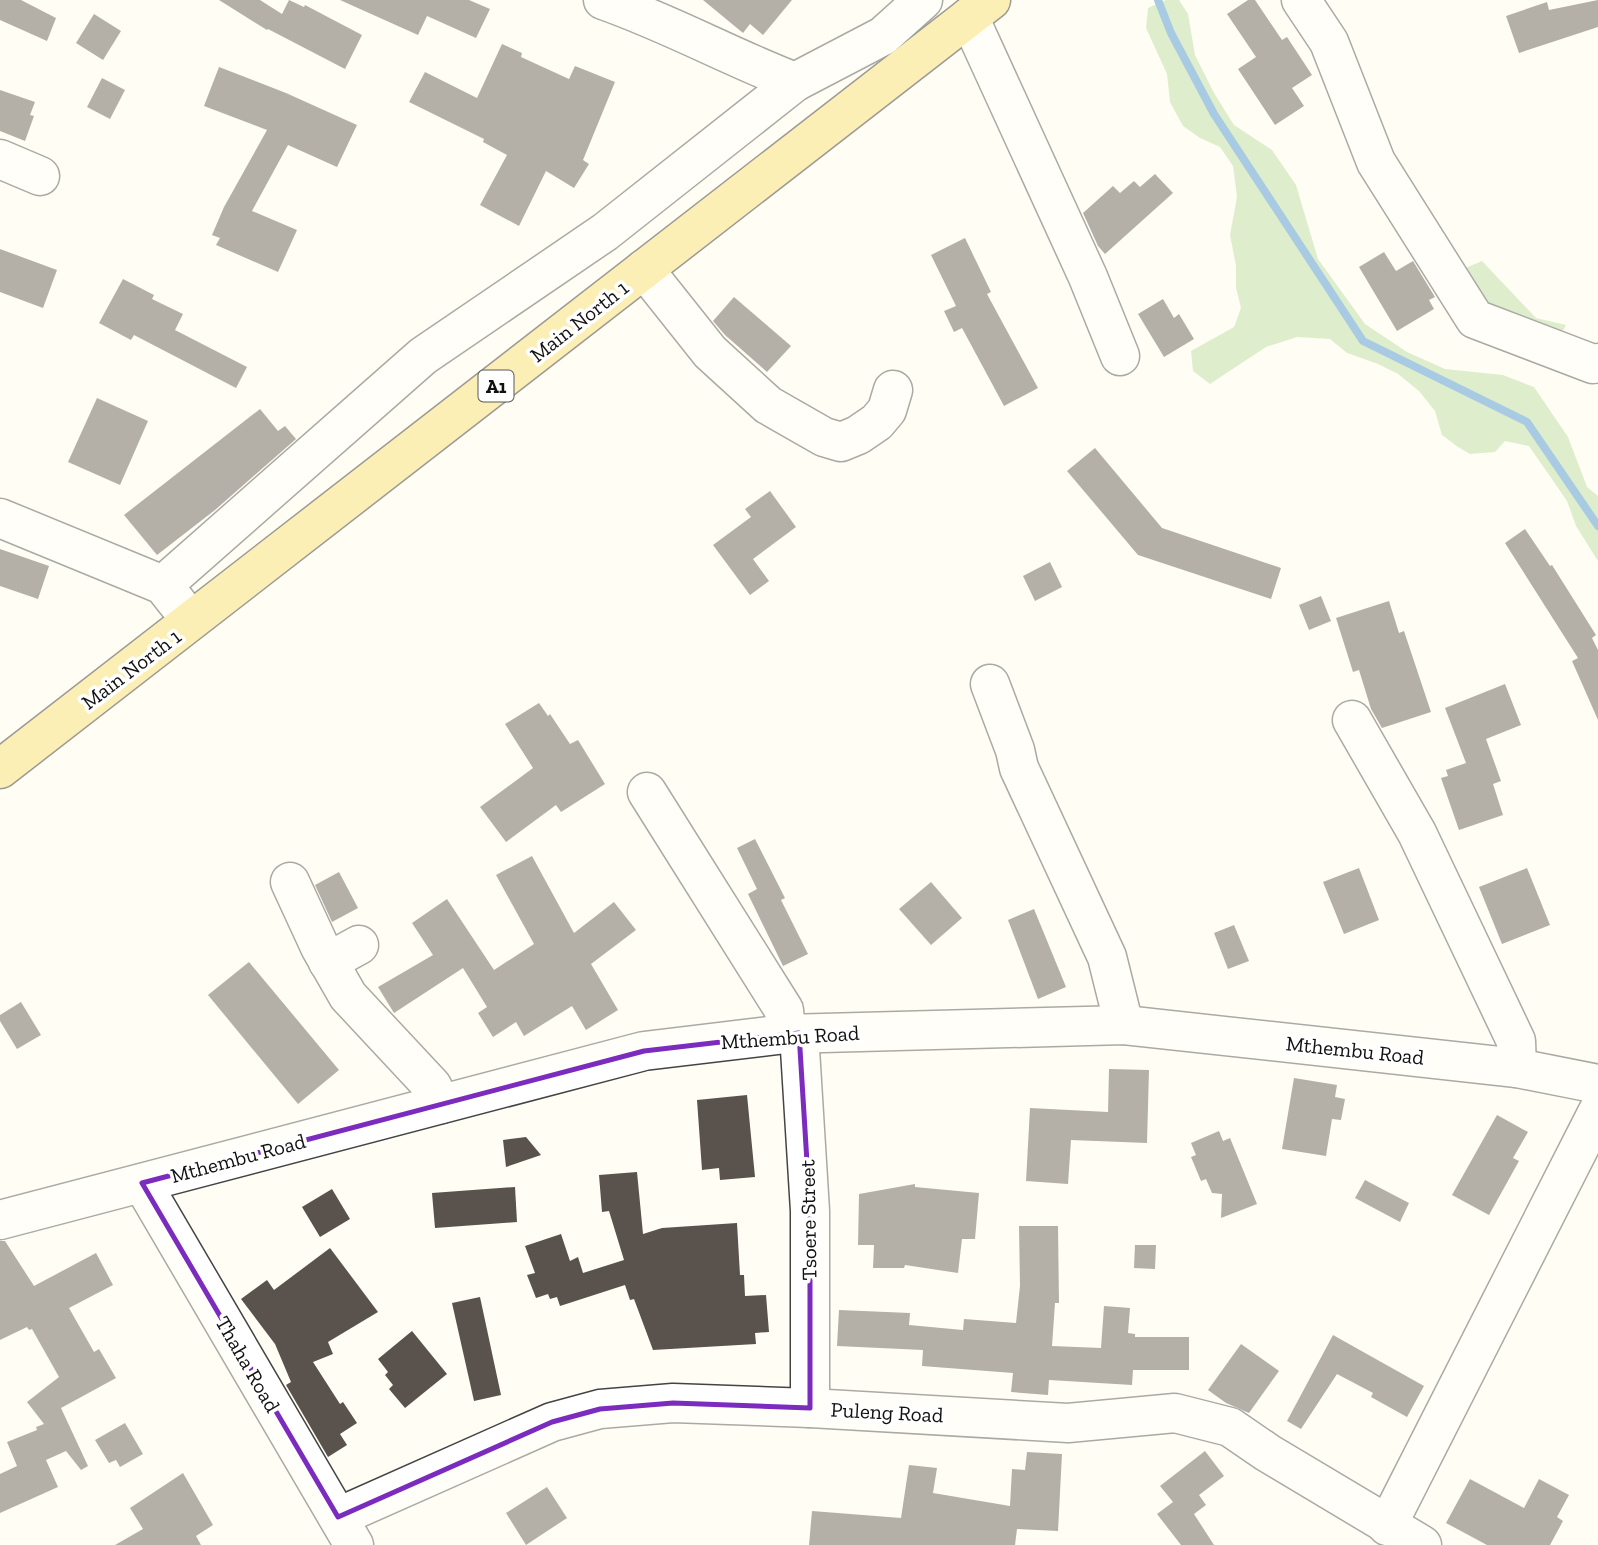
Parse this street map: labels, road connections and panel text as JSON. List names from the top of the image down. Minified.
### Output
{"streets":{"main road":["Main North 1","A1"],"street":["Mthembu Road","Tsoere Street","Thaha Road","Puleng Road"]},"crossings":[["Mthembu Road","Tsoere Street"],["Mthembu Road","Thaha Road"],["Tsoere Street","Puleng Road"],["Thaha Road","Puleng Road"]]}
